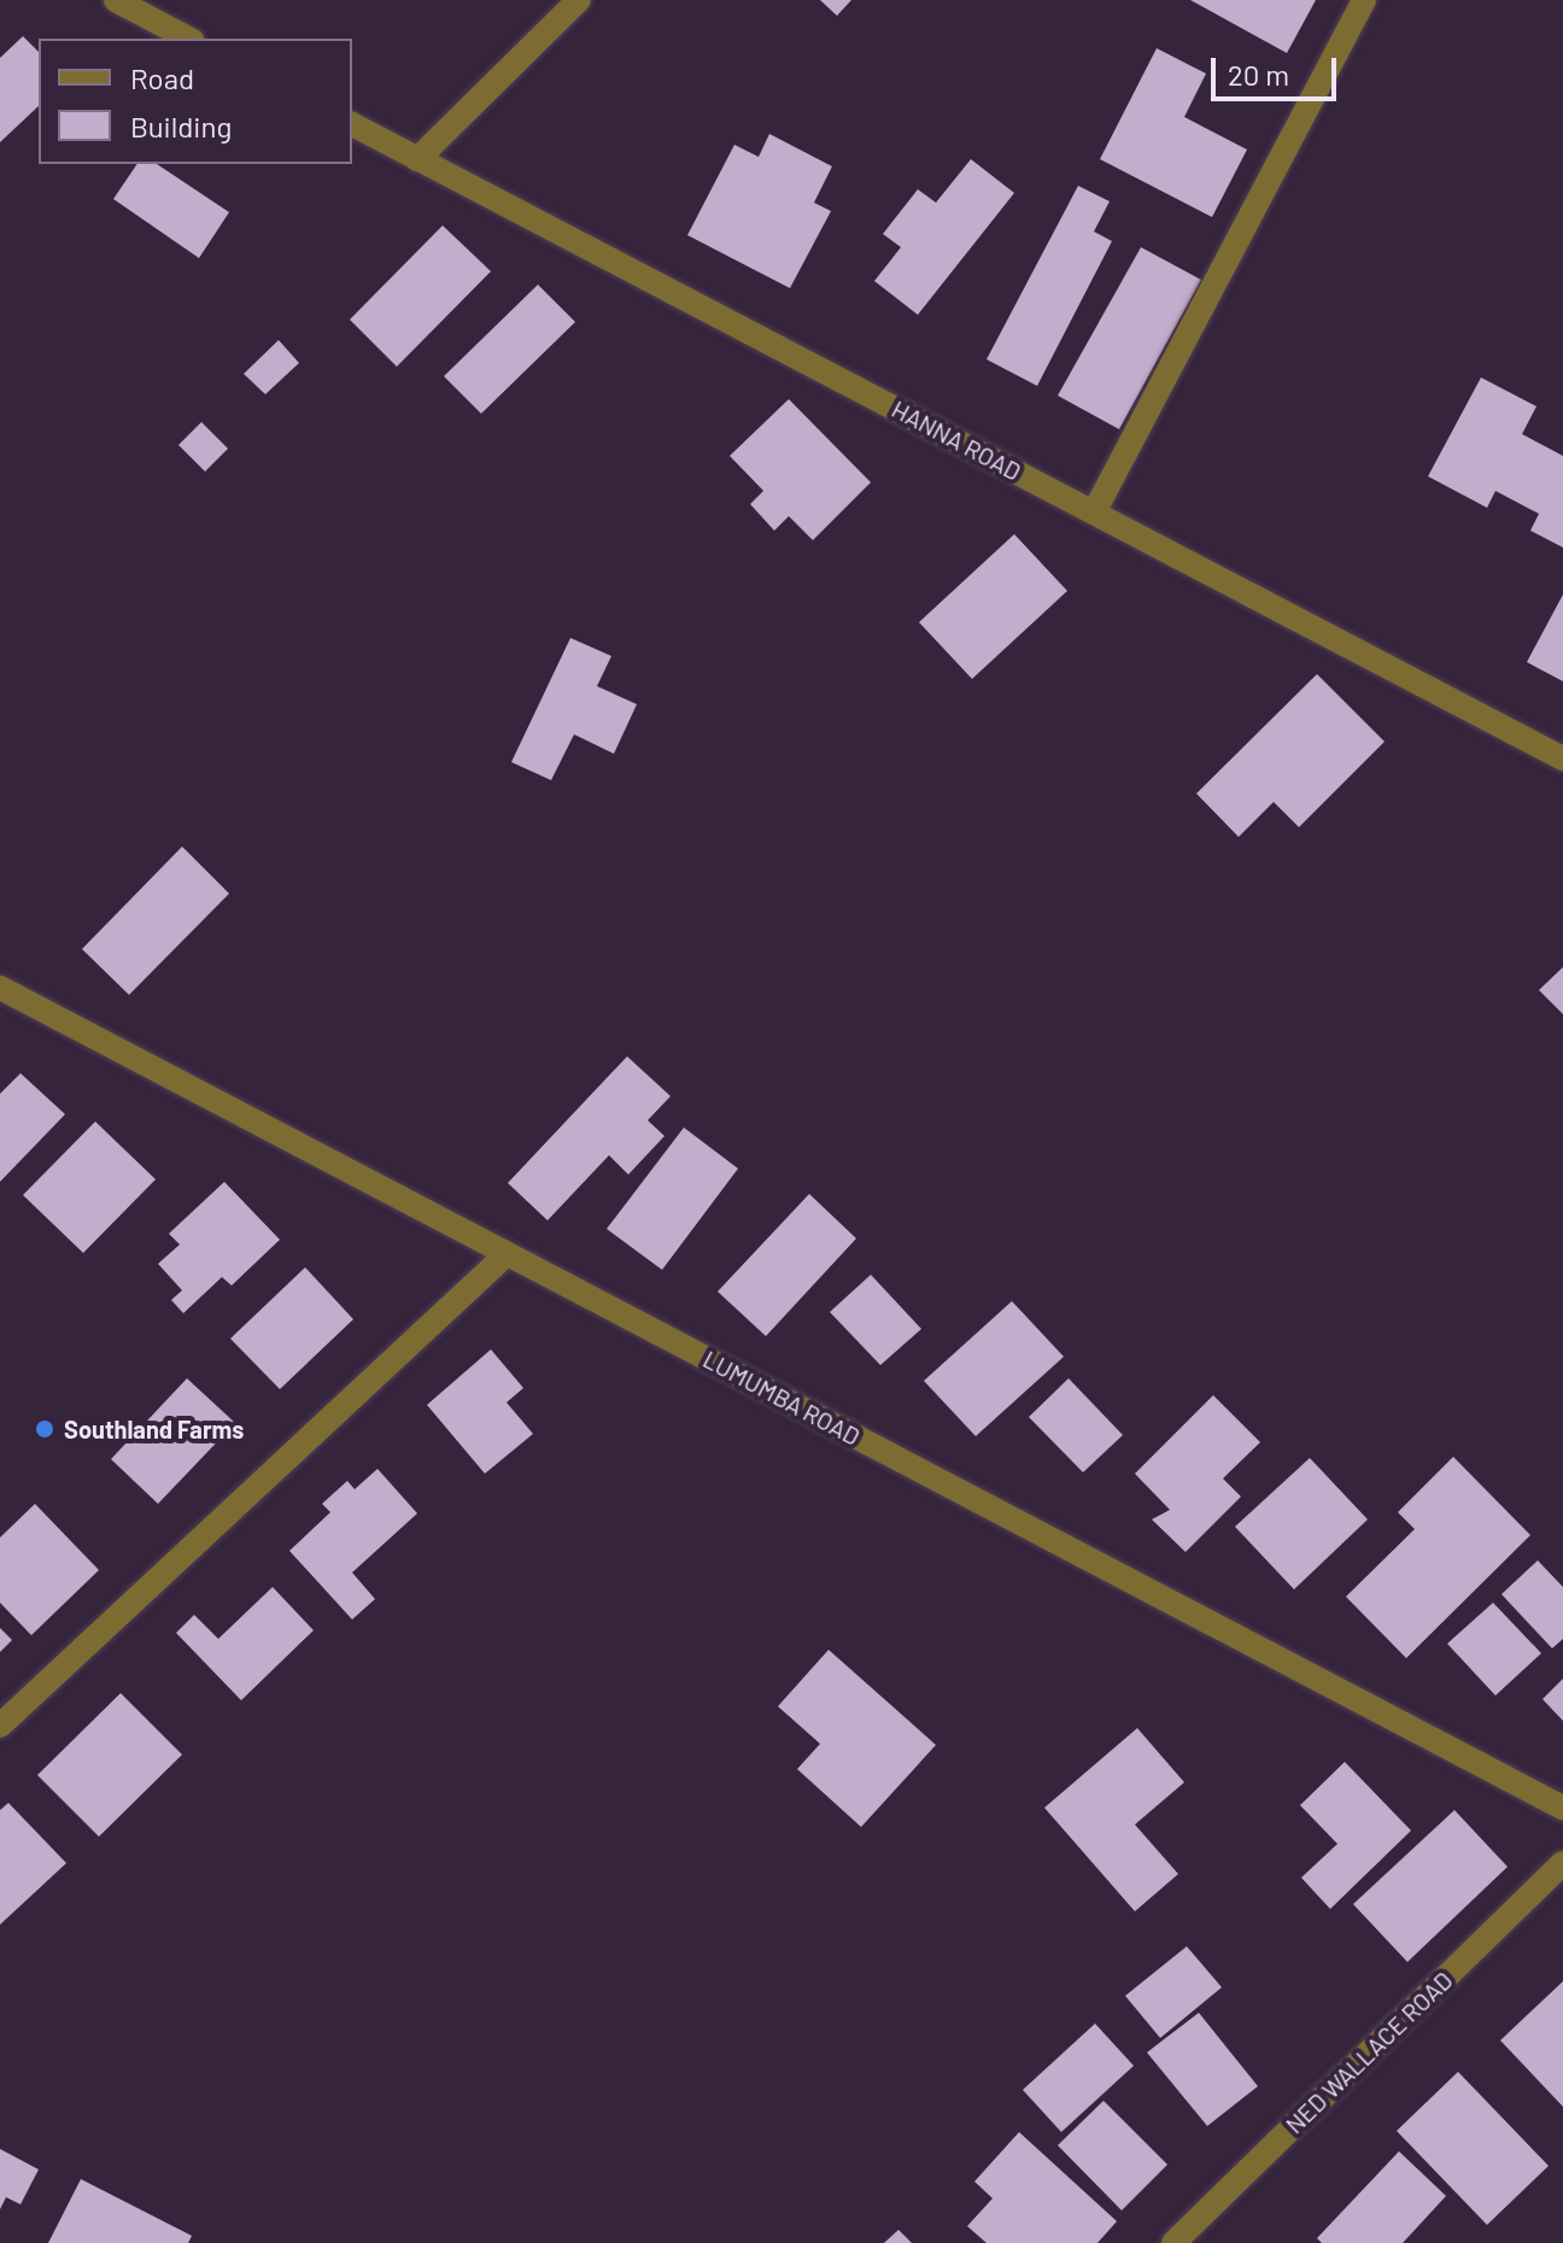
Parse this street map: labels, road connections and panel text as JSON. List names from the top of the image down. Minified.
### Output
{"streets":{"street":["HANNA ROAD","LUMUMBA ROAD","NED WALLACE ROAD"]},"places":["Southland Farms"],"legend":["Road","Building"],"scale_bar":"20 m"}
